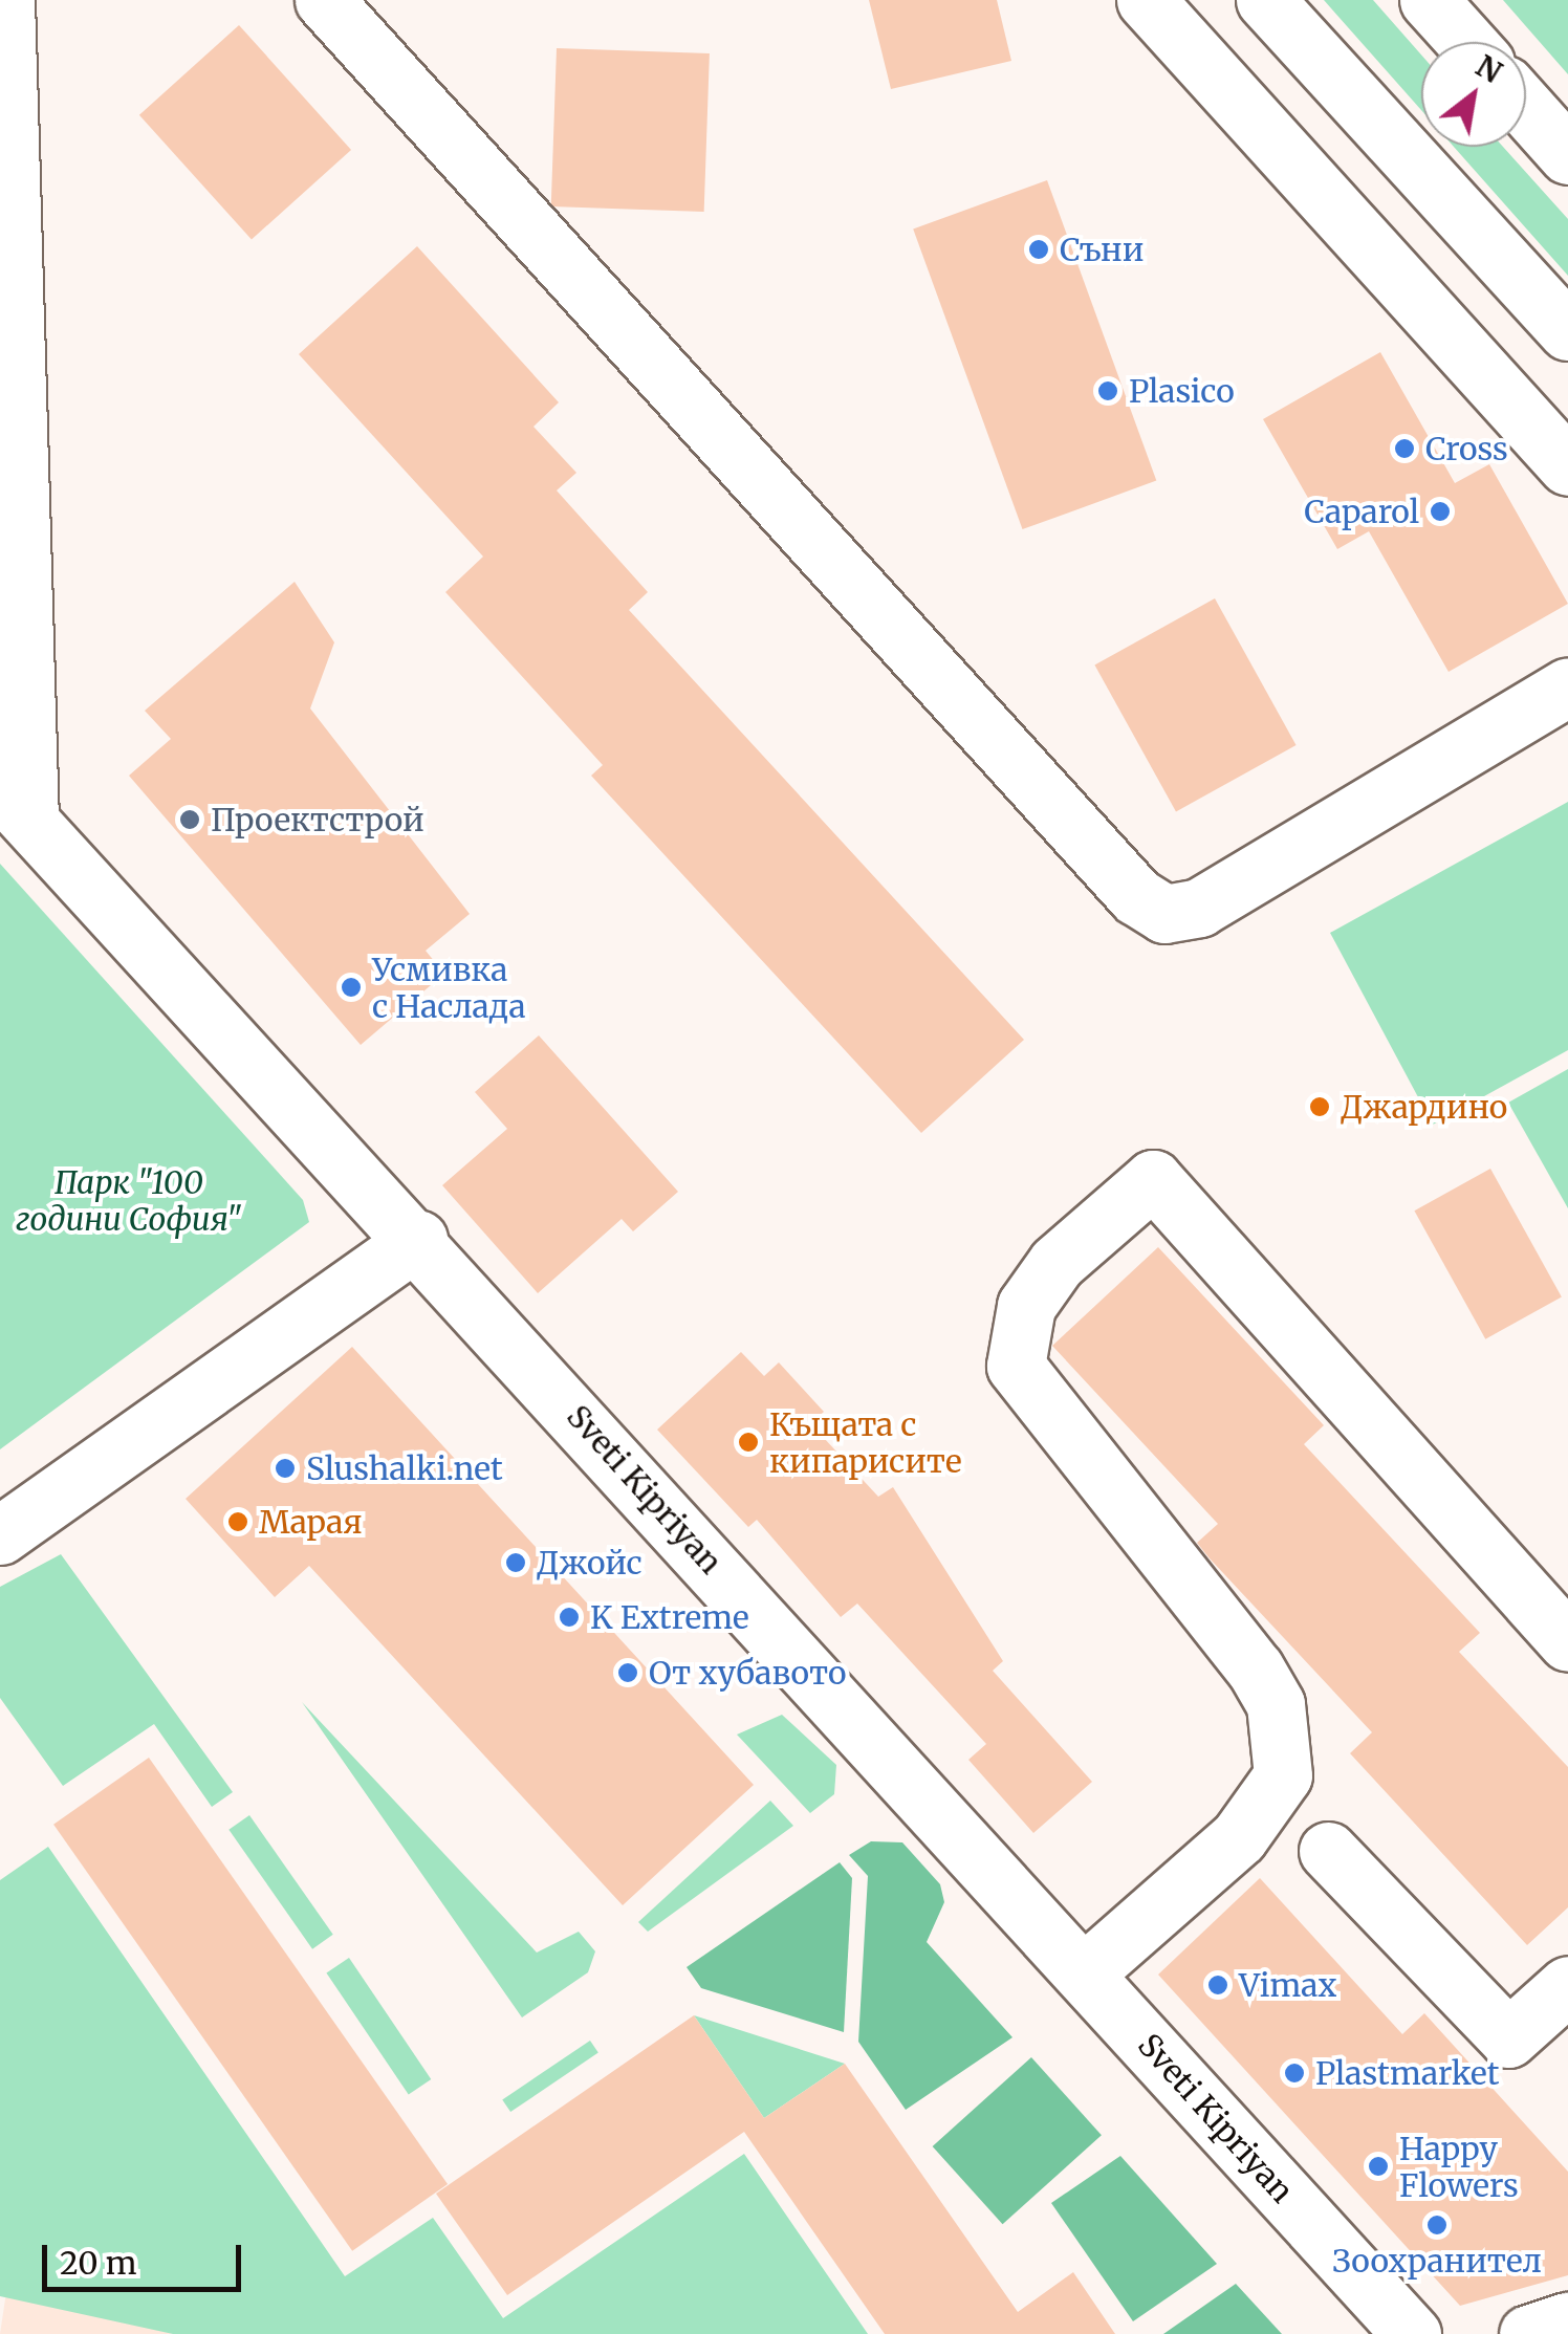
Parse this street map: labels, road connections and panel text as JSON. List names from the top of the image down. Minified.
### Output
{"streets":{"street":["Sveti Kipriyan"]},"parks":["Парк \"100 години София\""],"places":["Съни","Plasico","Cross","Caparol","Проектстрой","Усмивка с Наслада","Джардино","Къщата с кипарисите","Slushalki.net","Марая","Джойс","K Extreme","От хубавото","Vimax","Plastmarket","Happy Flowers","Зоохранител"],"scale_bar":"20 m","north":"top right"}
